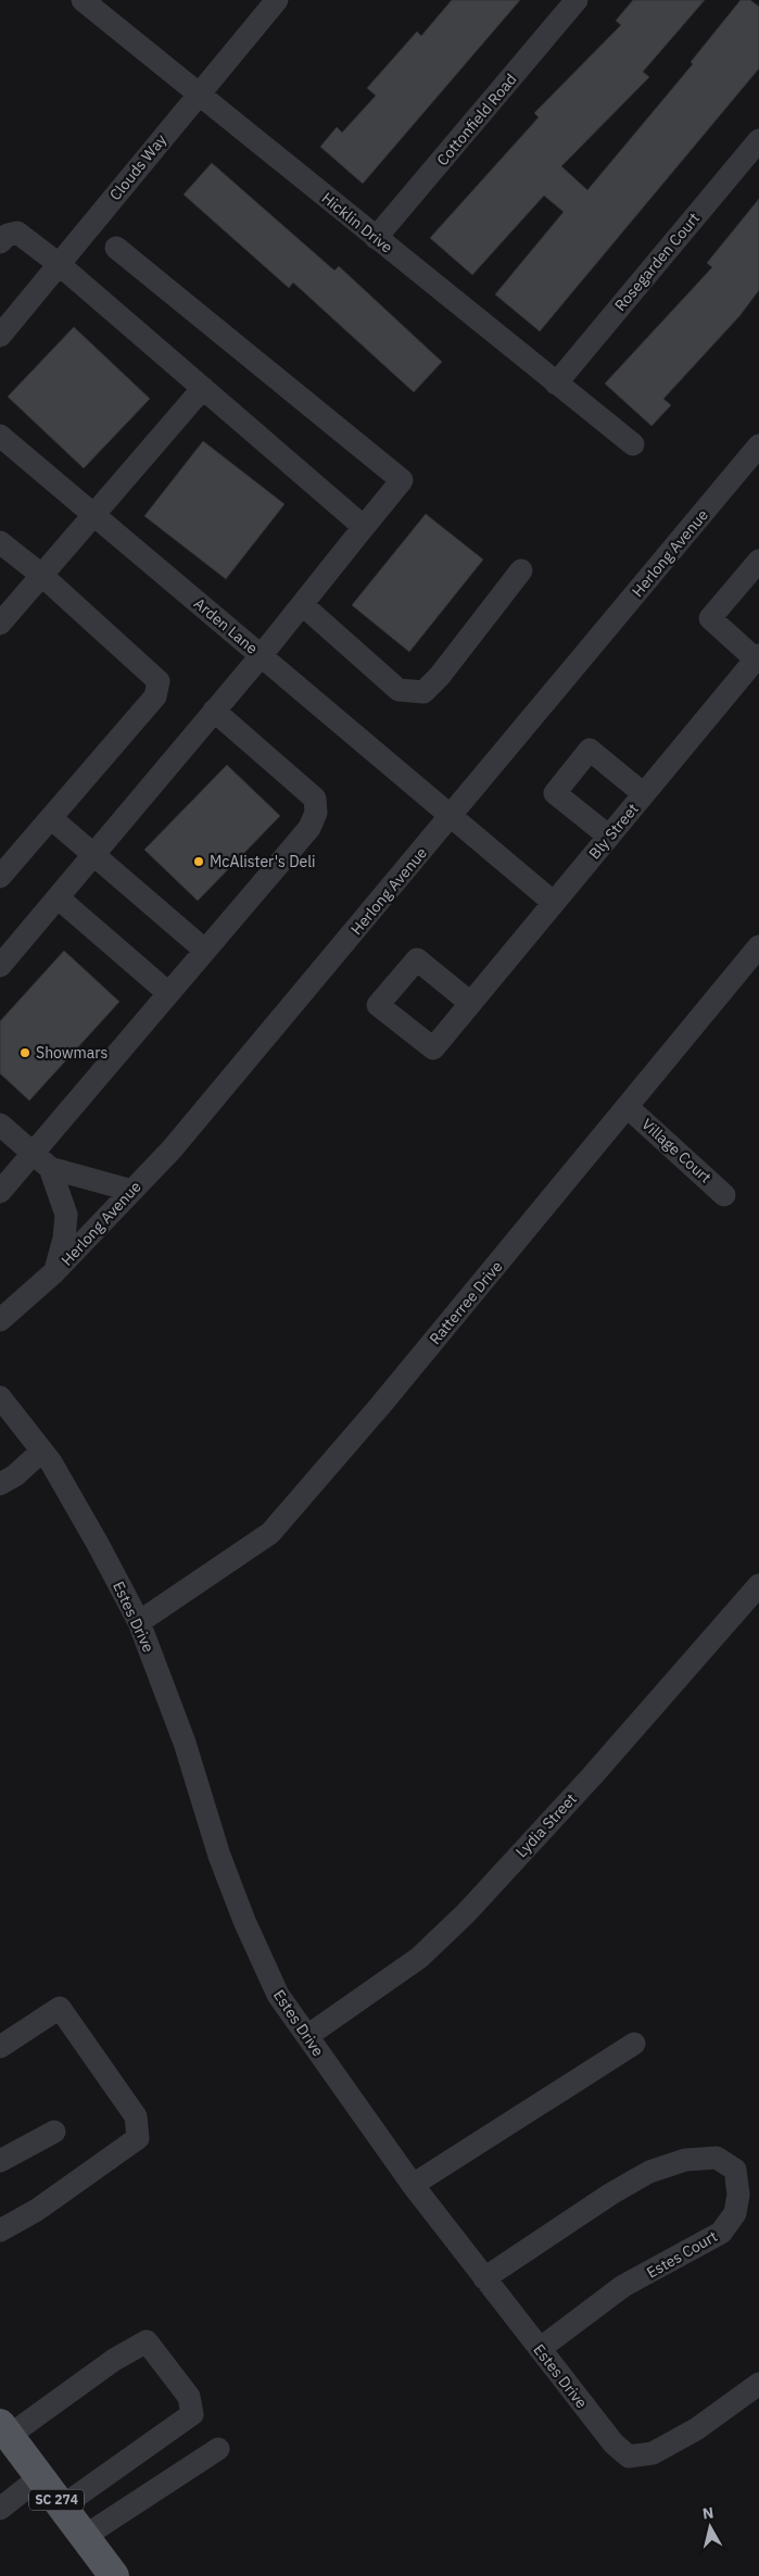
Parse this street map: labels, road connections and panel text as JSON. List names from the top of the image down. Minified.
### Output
{"streets":{"main road":["SC 274"],"street":["Cottonfield Road","Clouds Way","Hicklin Drive","Rosegarden Court","Herlong Avenue","Arden Lane","Bly Street","Village Court","Ratterree Drive","Estes Drive","Lydia Street","Estes Court"]},"crossings":[["Cottonfield Road","Hicklin Drive"],["Clouds Way","Hicklin Drive"],["Hicklin Drive","Rosegarden Court"],["Herlong Avenue","Arden Lane"],["Village Court","Ratterree Drive"],["Ratterree Drive","Estes Drive"],["Estes Drive","Lydia Street"],["Estes Drive","Estes Court"]],"places":["McAlister's Deli","Showmars"],"north":"top"}
